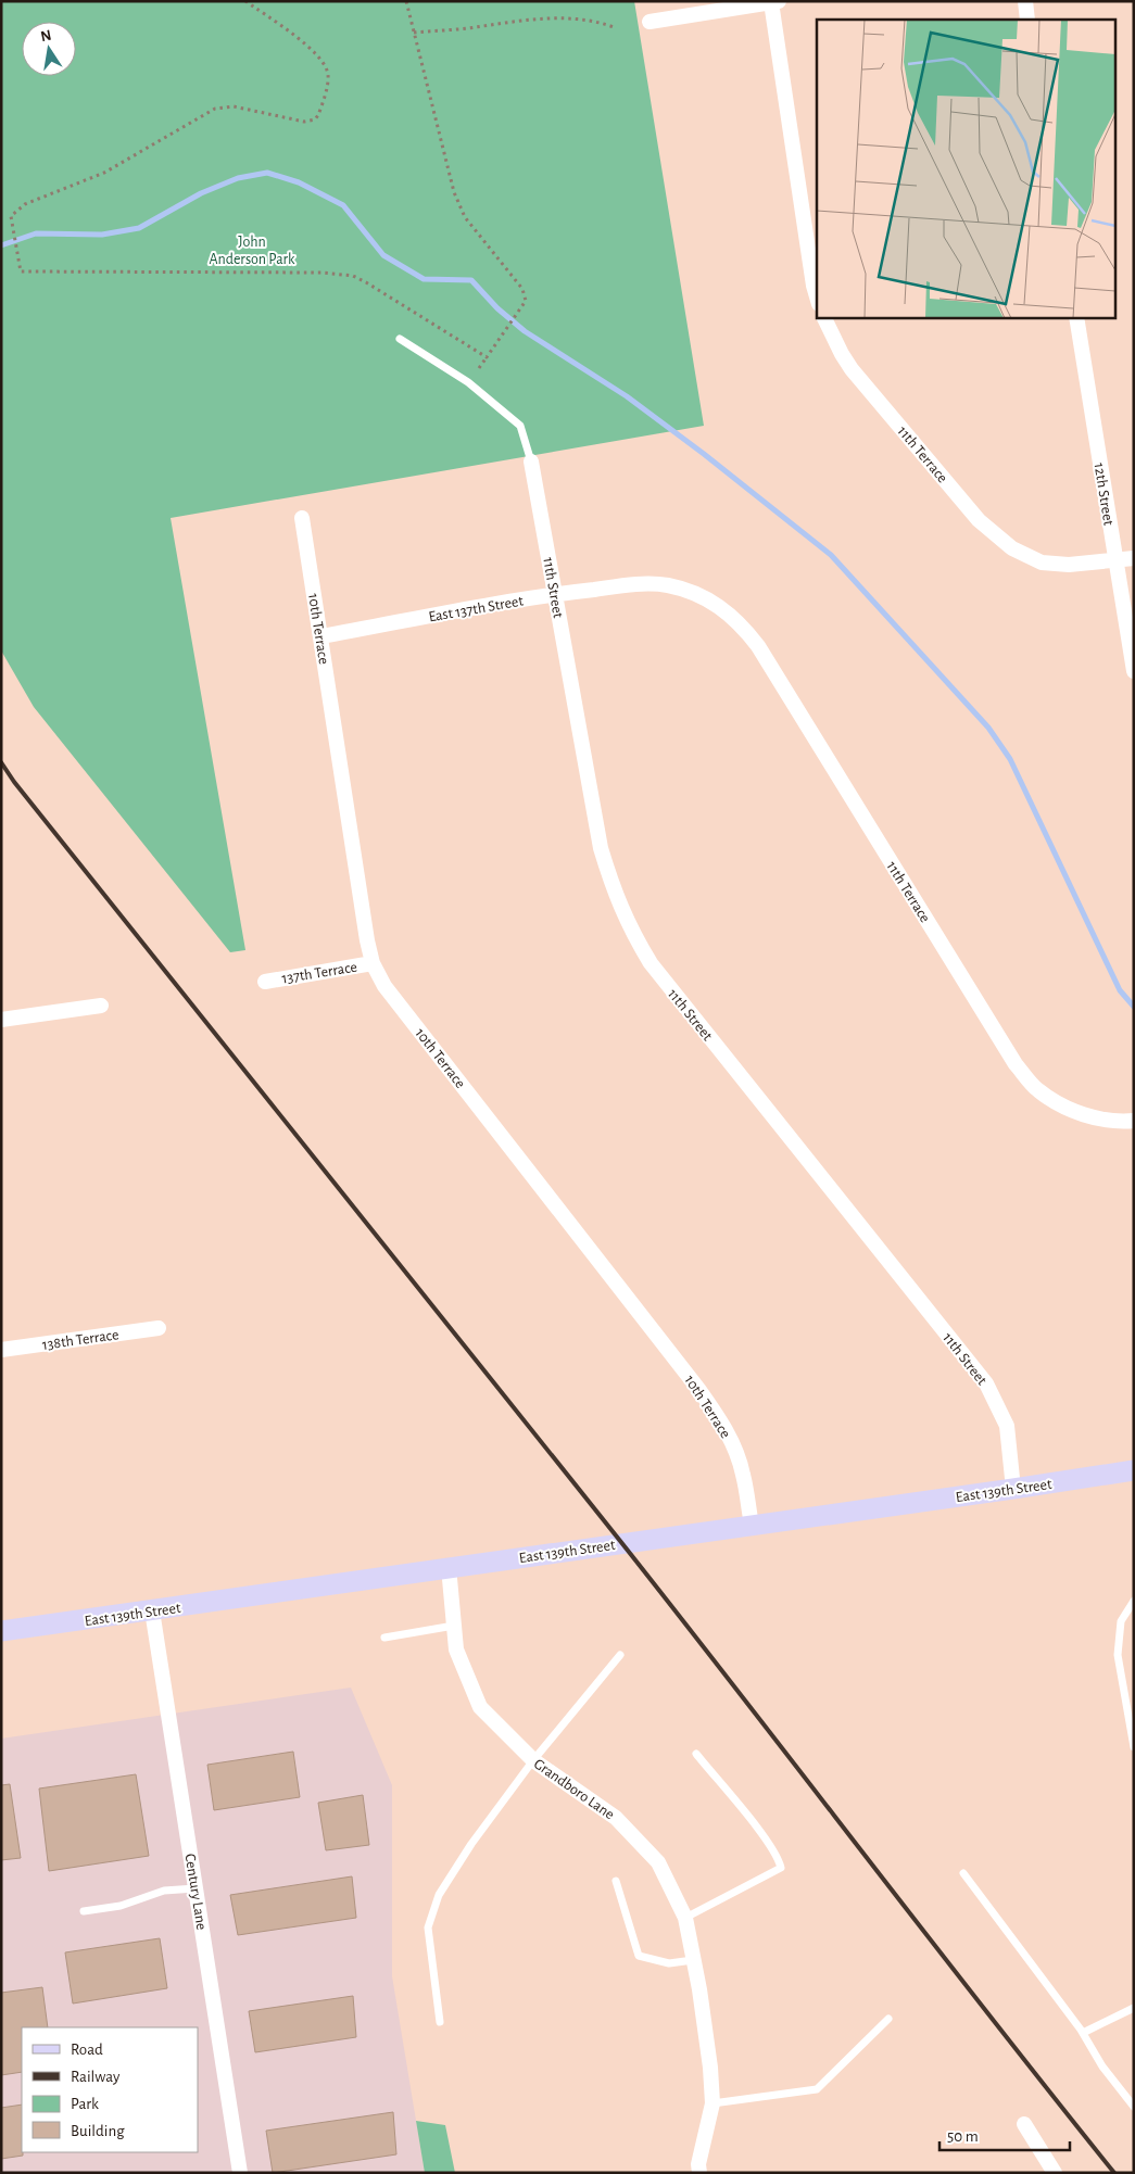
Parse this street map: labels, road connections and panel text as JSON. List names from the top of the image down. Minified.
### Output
{"streets":{"street":["11th Terrace","12th Street","11th Street","East 137th Street","10th Terrace","137th Terrace","138th Terrace","East 139th Street","Grandboro Lane","Century Lane"]},"crossings":[["11th Terrace","12th Street"],["11th Terrace","East 137th Street"],["11th Street","East 137th Street"],["11th Street","East 139th Street"],["East 137th Street","10th Terrace"],["10th Terrace","137th Terrace"],["10th Terrace","East 139th Street"],["East 139th Street","Grandboro Lane"],["East 139th Street","Century Lane"]],"parks":["John Anderson Park"],"legend":["Road","Railway","Park","Building"],"scale_bar":"50 m","north":"top"}
